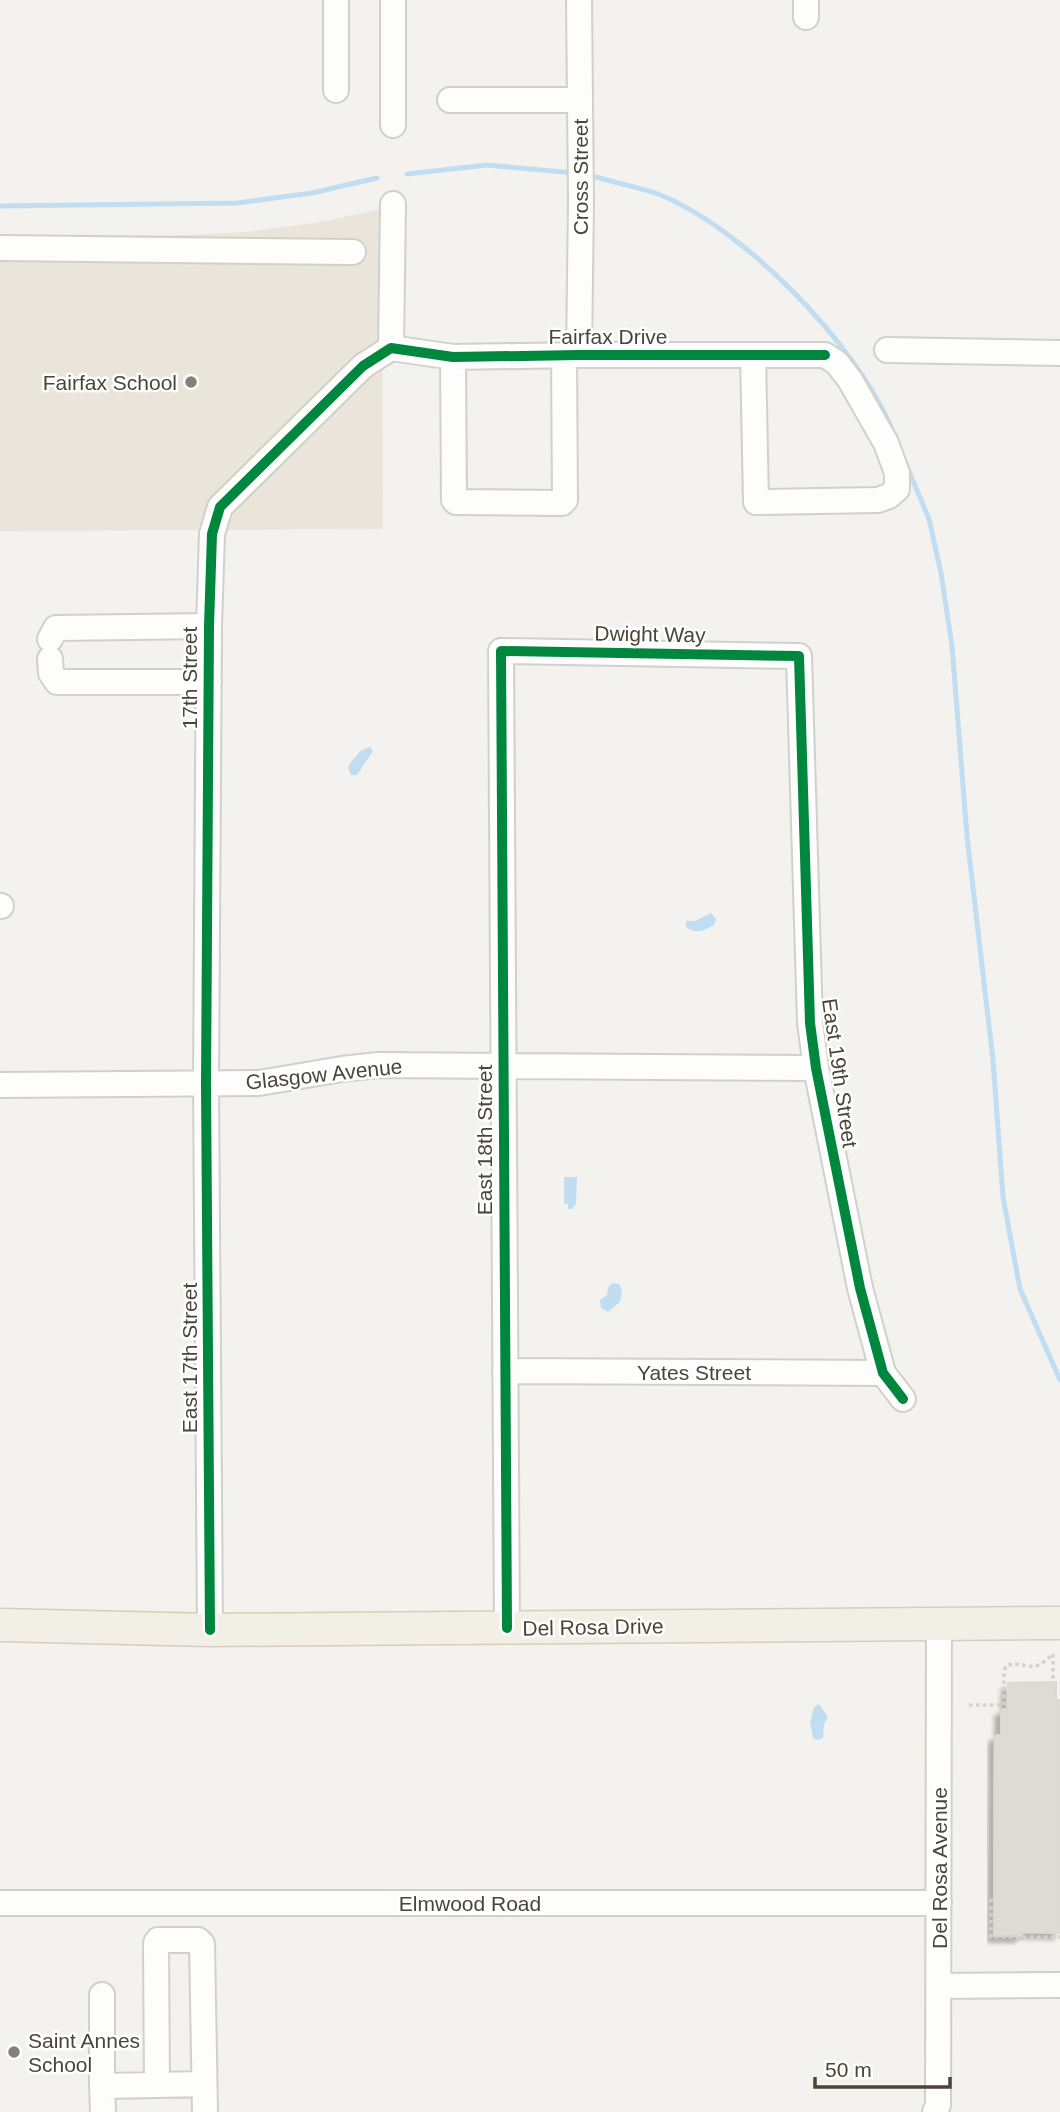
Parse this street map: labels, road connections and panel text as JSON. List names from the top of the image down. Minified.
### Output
{"streets":{"main road":["Del Rosa Drive"],"street":["Cross Street","Fairfax Drive","Dwight Way","17th Street","East 19th Street","Glasgow Avenue","East 18th Street","East 17th Street","Yates Street","Del Rosa Avenue","Elmwood Road"]},"crossings":[["Cross Street","Fairfax Drive"],["Fairfax Drive","17th Street"],["Dwight Way","East 19th Street"],["Dwight Way","East 18th Street"],["17th Street","Glasgow Avenue"],["17th Street","East 17th Street"],["East 19th Street","Glasgow Avenue"],["East 19th Street","Yates Street"],["Glasgow Avenue","East 18th Street"],["Glasgow Avenue","East 17th Street"],["East 18th Street","Yates Street"],["East 18th Street","Del Rosa Drive"],["East 17th Street","Del Rosa Drive"],["Del Rosa Drive","Del Rosa Avenue"],["Del Rosa Avenue","Elmwood Road"]],"places":["Fairfax School","Saint Annes School"],"scale_bar":"50 m"}
